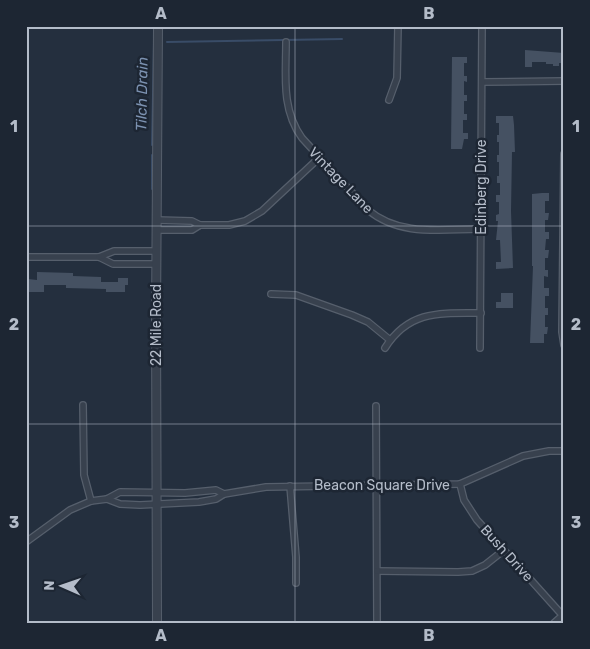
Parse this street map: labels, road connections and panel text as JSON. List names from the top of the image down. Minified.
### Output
{"streets":{"street":["Vintage Lane","Edinberg Drive","22 Mile Road","Beacon Square Drive","Bush Drive"]},"crossings":[["Vintage Lane","Edinberg Drive"],["22 Mile Road","Beacon Square Drive"],["Beacon Square Drive","Bush Drive"]],"water":["Tilch Drain"],"north":"left","grid":{"columns":["A","B"],"rows":["1","2","3"]}}
